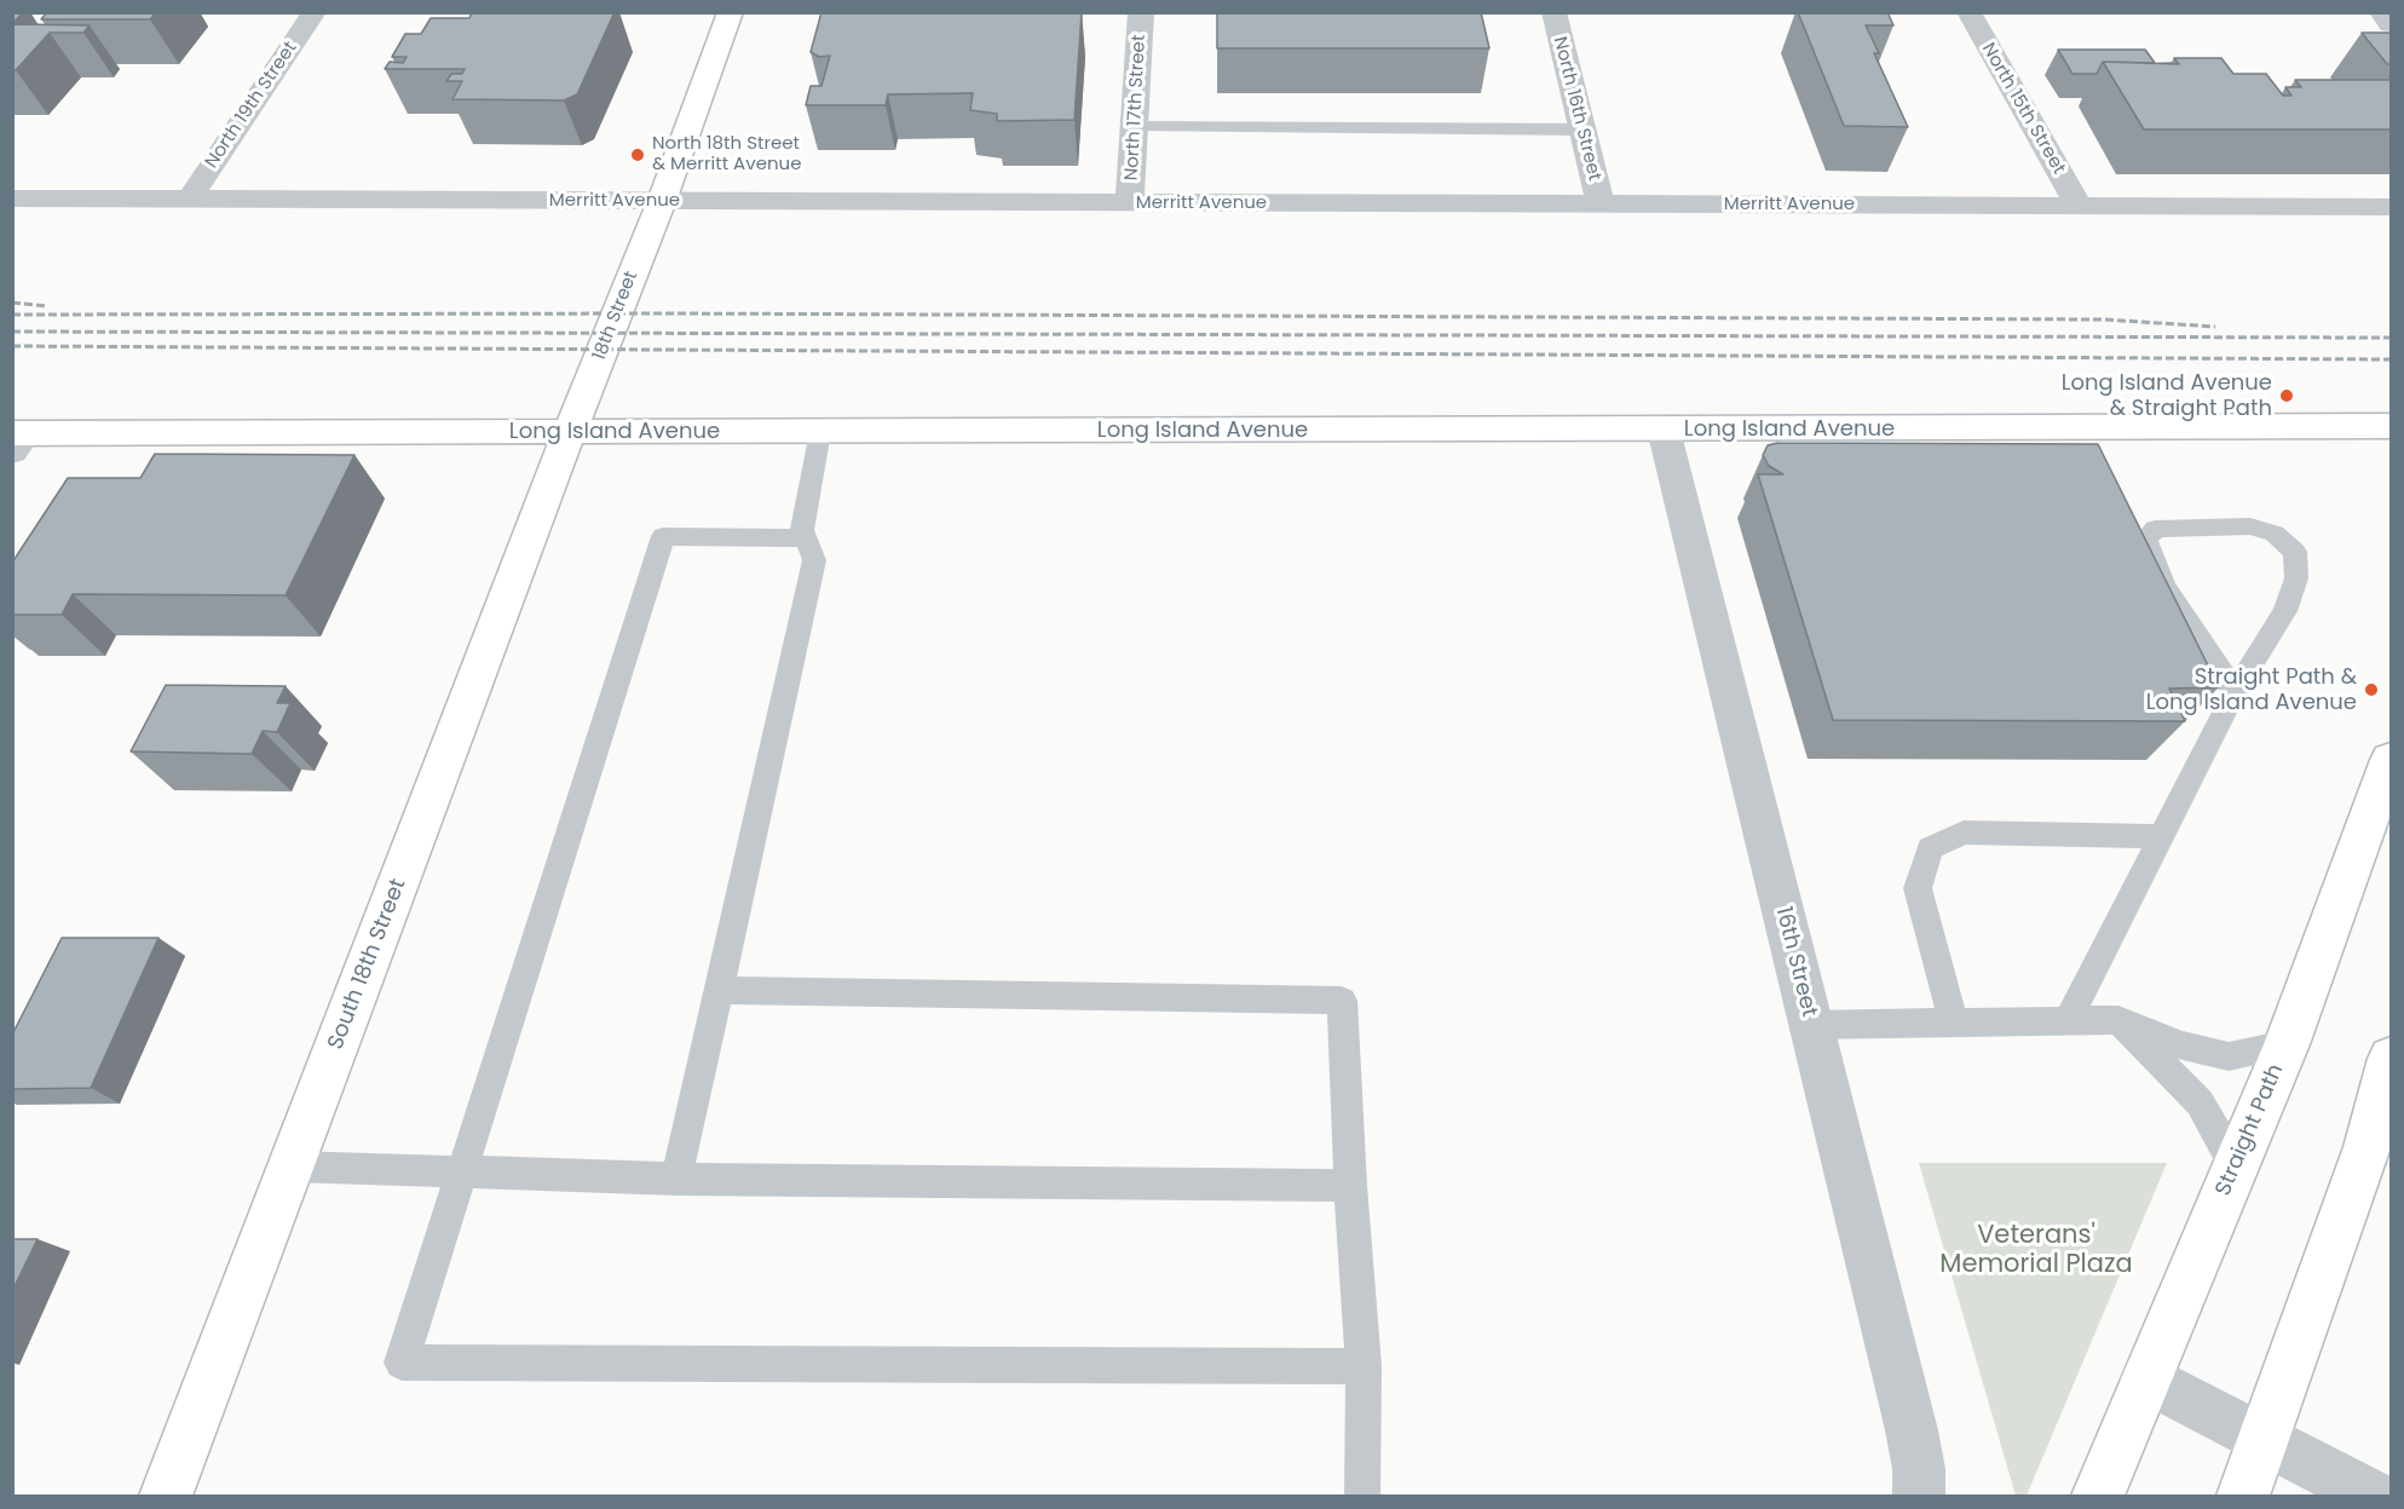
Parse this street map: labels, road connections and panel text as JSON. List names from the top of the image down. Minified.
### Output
{"streets":{"street":["North 19th Street","North 17th Street","North 16th Street","North 15th Street","Merritt Avenue","18th Street","Long Island Avenue","16th Street","South 18th Street","Straight Path"]},"crossings":[["North 19th Street","Merritt Avenue"],["North 17th Street","Merritt Avenue"],["North 16th Street","Merritt Avenue"],["North 15th Street","Merritt Avenue"],["Merritt Avenue","18th Street"],["18th Street","Long Island Avenue"],["18th Street","South 18th Street"],["Long Island Avenue","16th Street"],["Long Island Avenue","South 18th Street"]],"parks":["Veterans' Memorial Plaza"],"places":["North 18th Street & Merritt Avenue","Long Island Avenue & Straight Path","Straight Path & Long Island Avenue"]}
